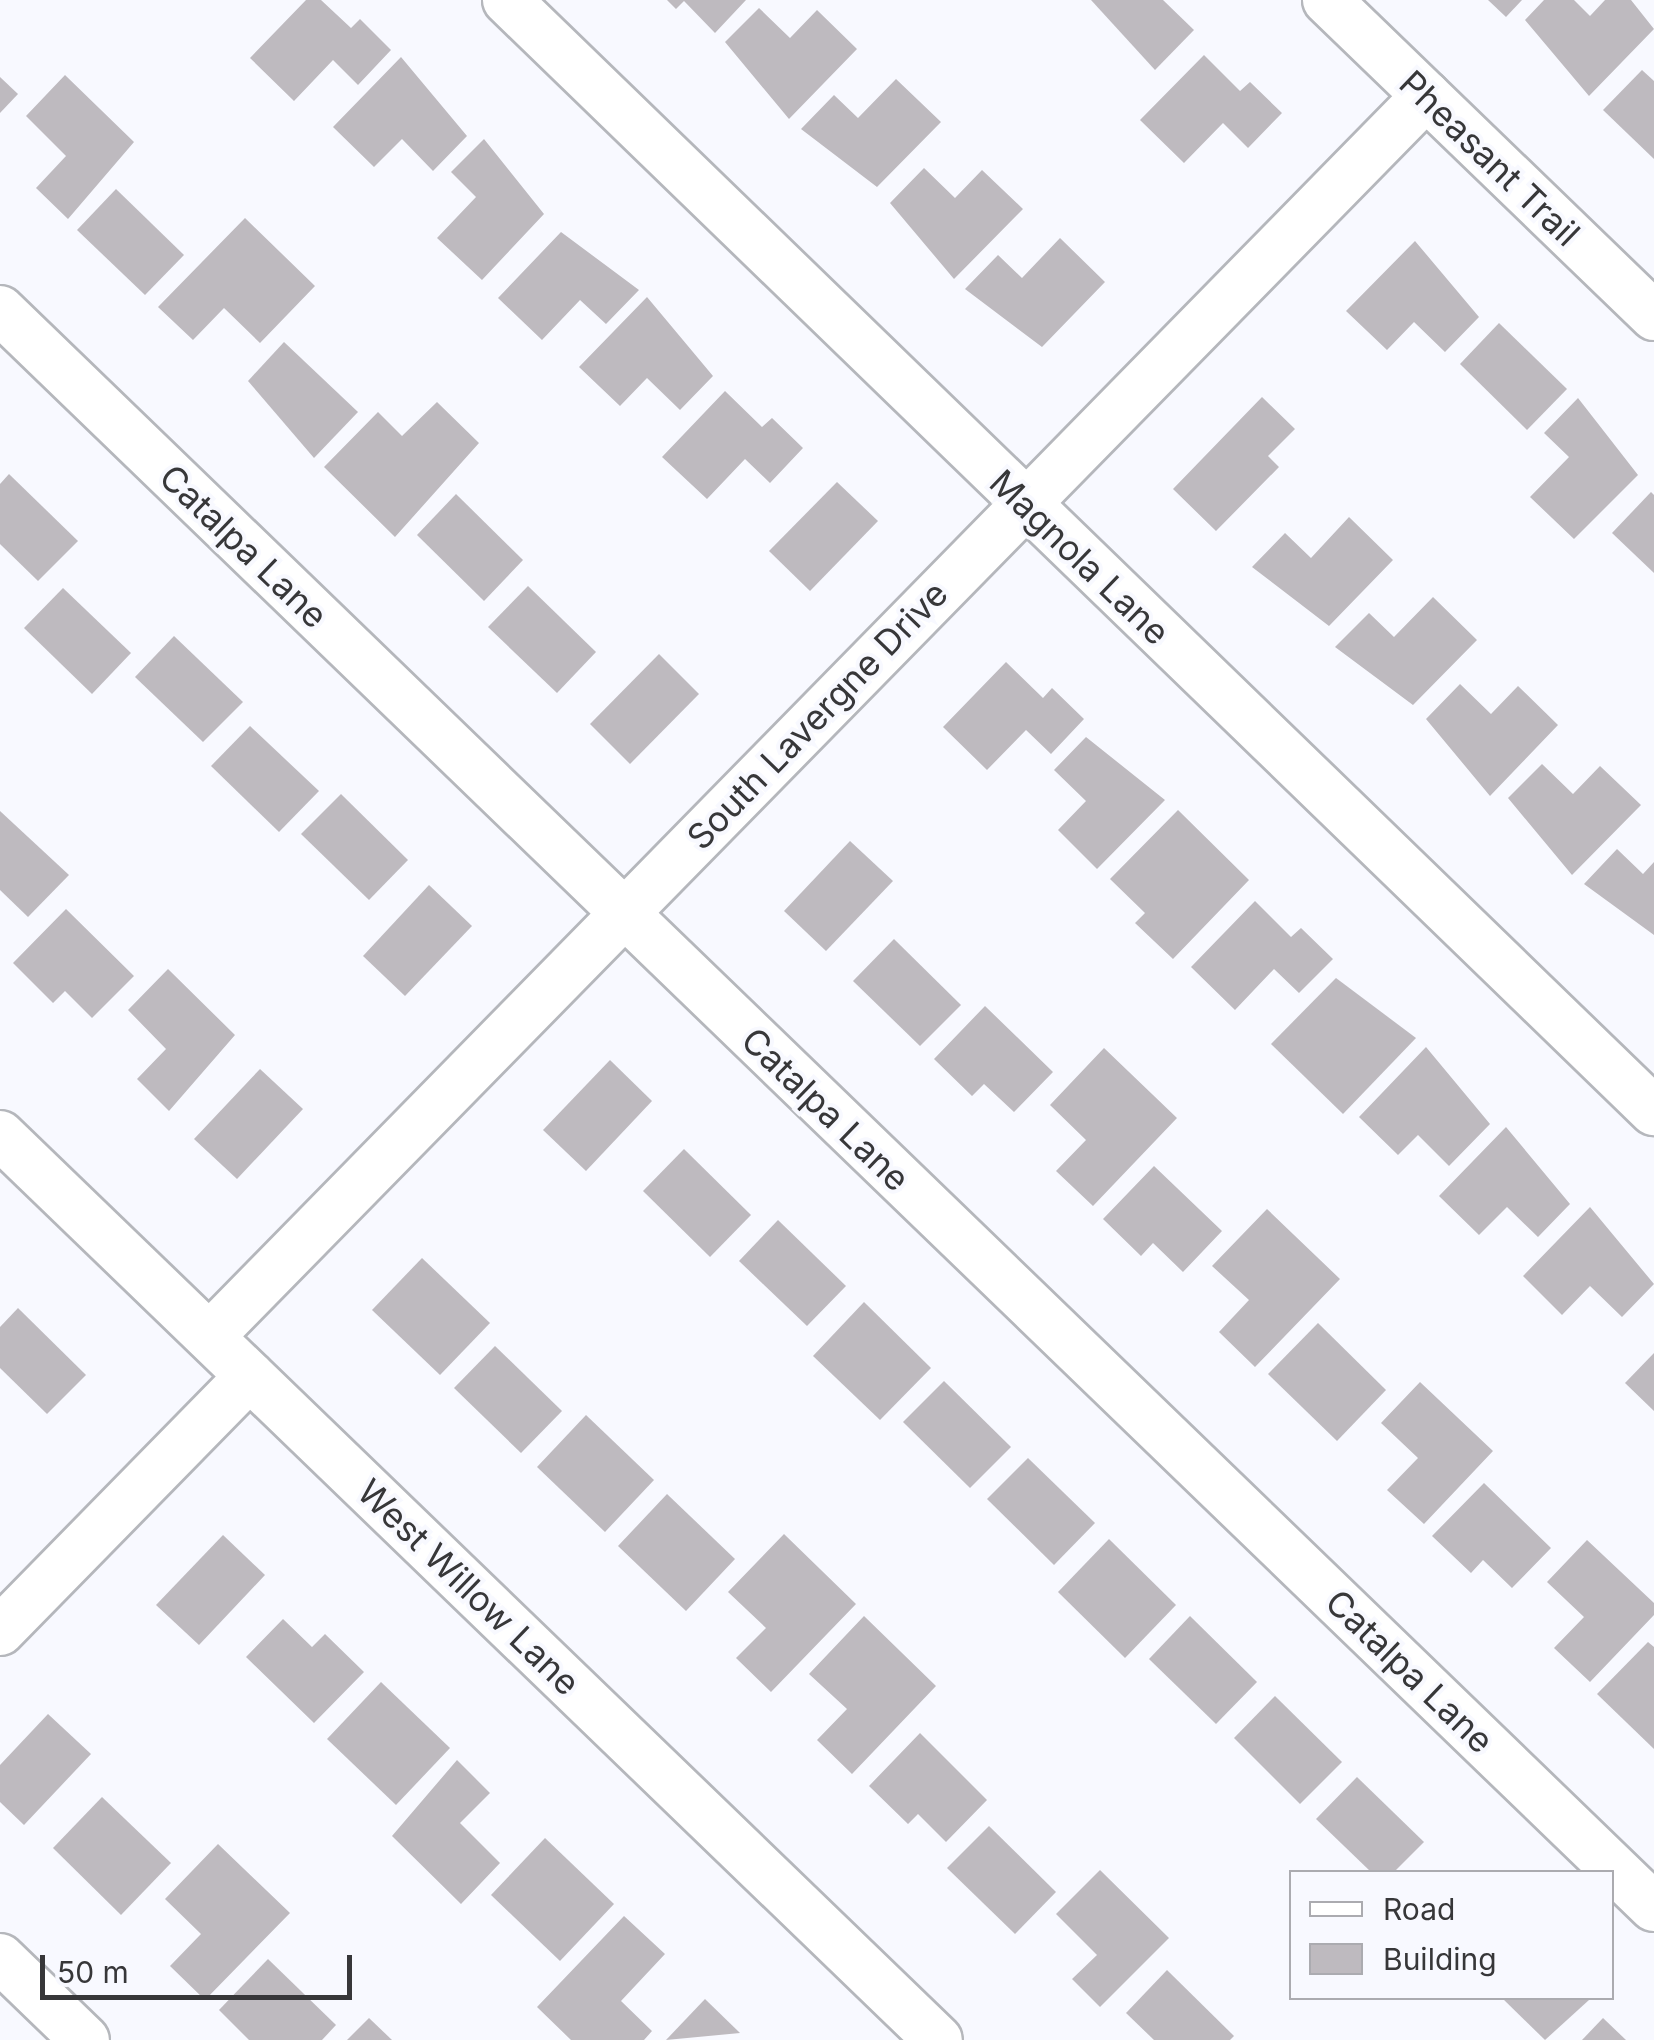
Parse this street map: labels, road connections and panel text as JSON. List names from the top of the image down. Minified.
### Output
{"streets":{"street":["Pheasant Trail","Catalpa Lane","Magnola Lane","South Lavergne Drive","West Willow Lane"]},"crossings":[["Pheasant Trail","South Lavergne Drive"],["Catalpa Lane","South Lavergne Drive"],["Magnola Lane","South Lavergne Drive"],["South Lavergne Drive","West Willow Lane"]],"legend":["Road","Building"],"scale_bar":"50 m"}
